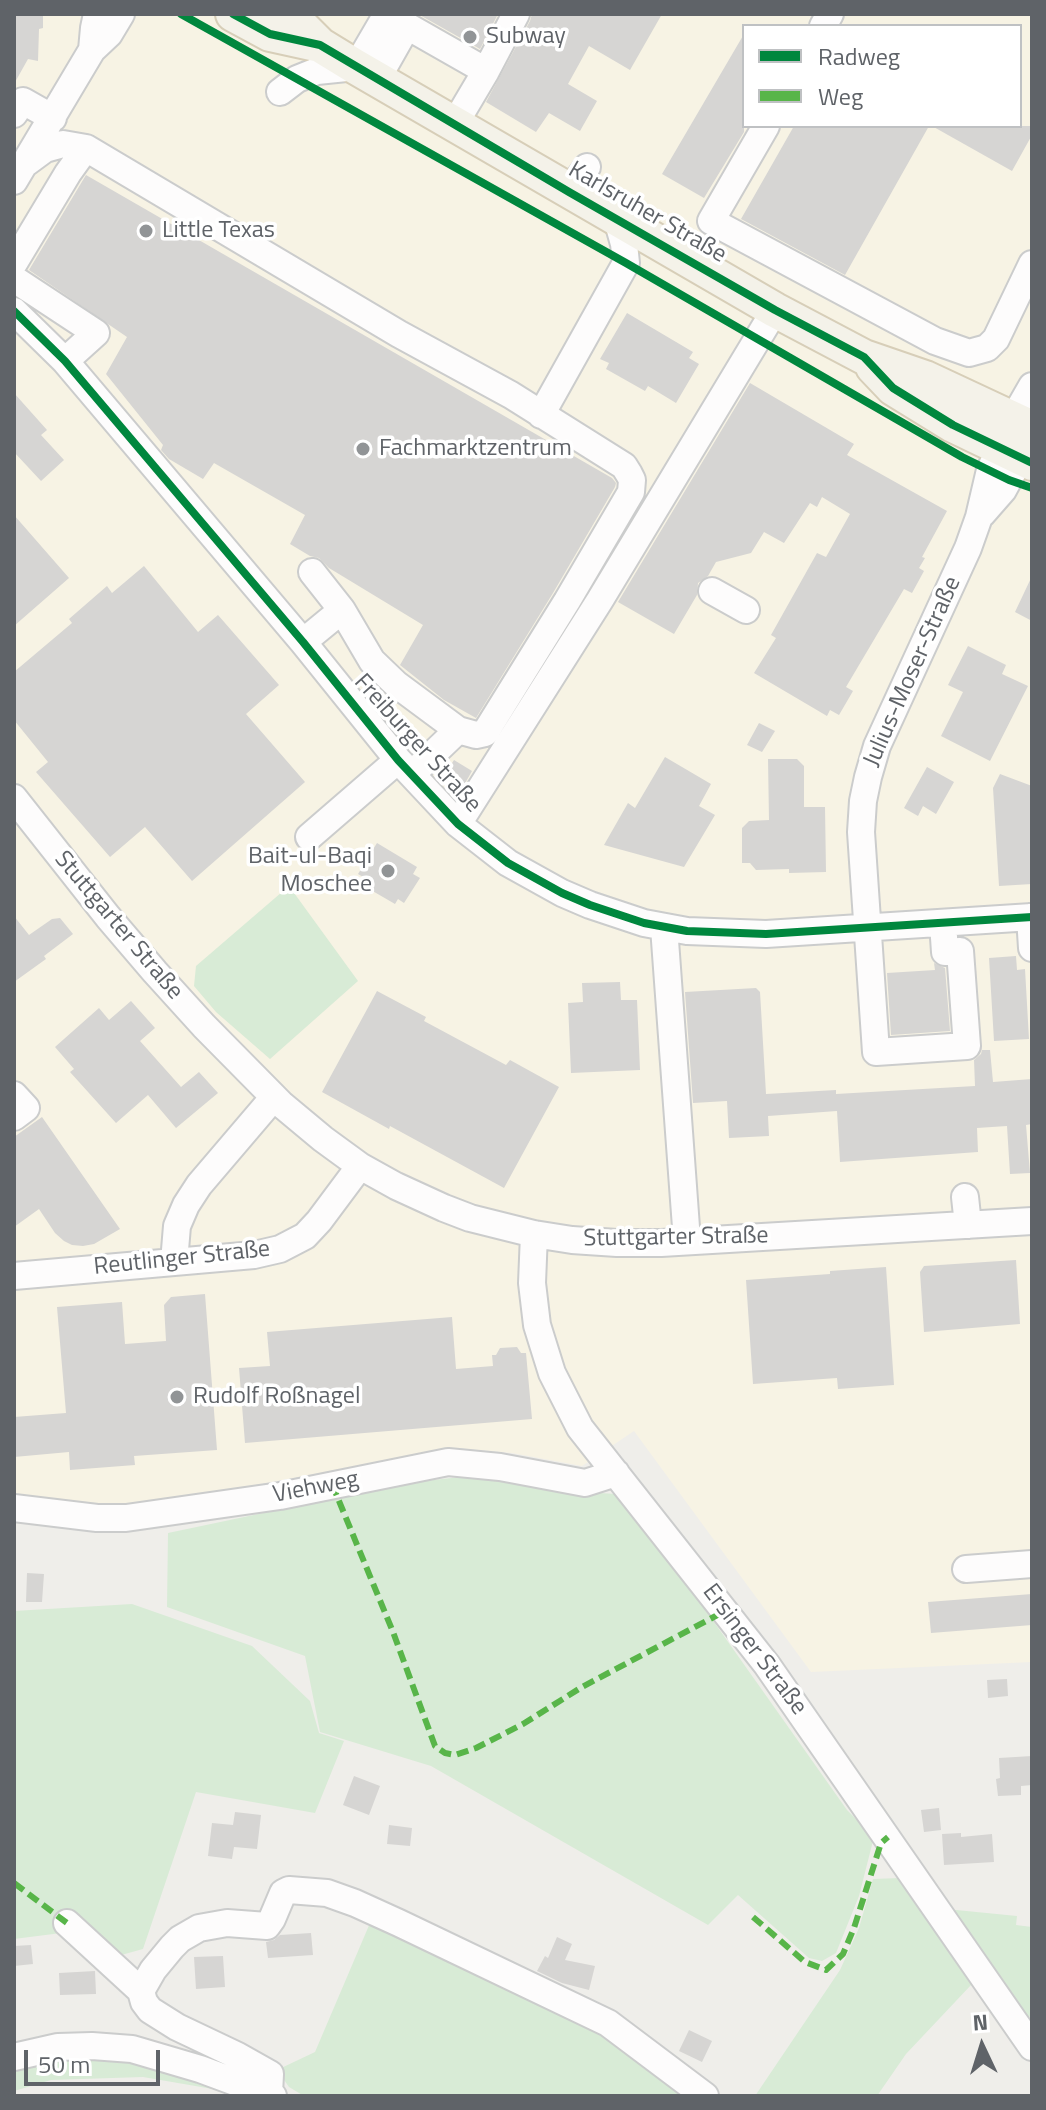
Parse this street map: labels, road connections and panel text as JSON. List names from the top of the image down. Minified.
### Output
{"streets":{"main road":["Karlsruher Straße"],"street":["Julius-Moser-Straße","Freiburger Straße","Stuttgarter Straße","Reutlinger Straße","Viehweg","Ersinger Straße"]},"crossings":[["Karlsruher Straße","Julius-Moser-Straße"],["Julius-Moser-Straße","Freiburger Straße"],["Stuttgarter Straße","Reutlinger Straße"],["Stuttgarter Straße","Ersinger Straße"],["Viehweg","Ersinger Straße"]],"places":["Subway","Little Texas","Fachmarktzentrum","Bait-ul-Baqi Moschee","Rudolf Roßnagel"],"legend":["Radweg","Weg"],"scale_bar":"50 m","north":"top"}
